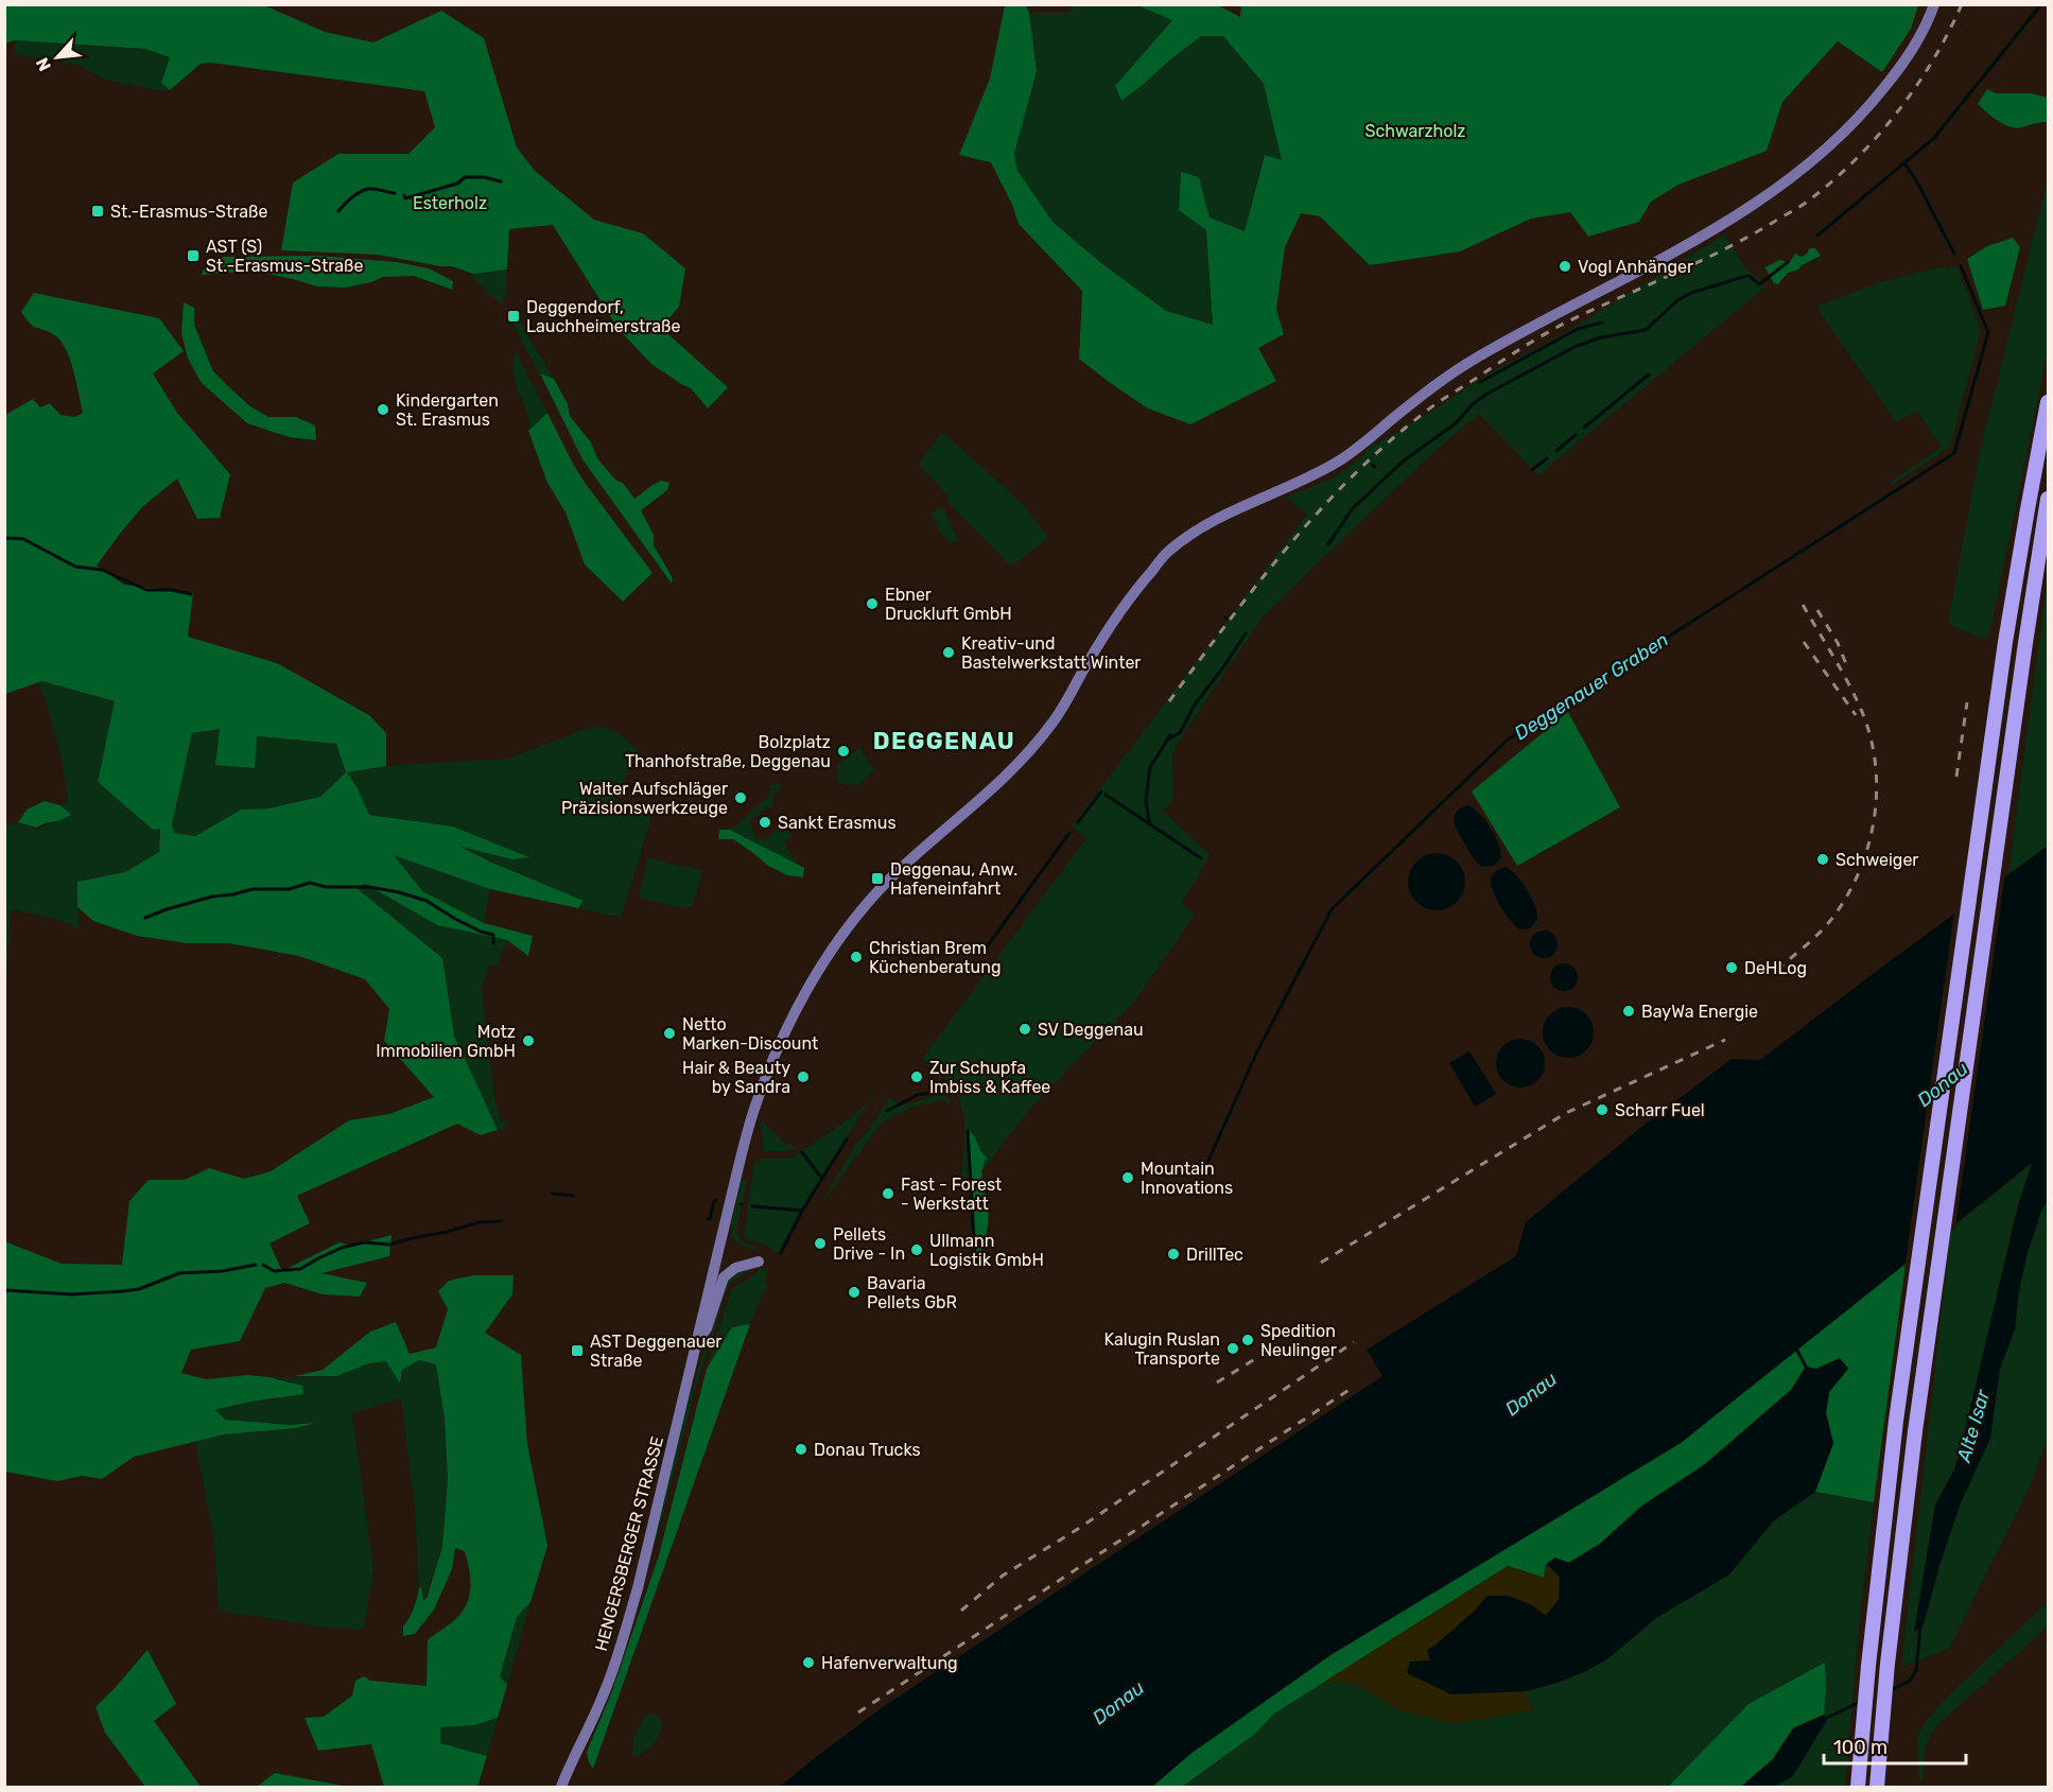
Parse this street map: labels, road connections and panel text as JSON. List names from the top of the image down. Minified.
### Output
{"streets":{"main road":["HENGERSBERGER STRASSE"]},"districts":["DEGGENAU"],"water":["Deggenauer Graben","Donau","Alte Isar"],"parks":["Schwarzholz","Esterholz"],"places":{"transit":["St.-Erasmus-Straße","AST (S) St.-Erasmus-Straße","Deggendorf, Lauchheimerstraße","Deggenau, Anw. Hafeneinfahrt","AST Deggenauer Straße"],"other":["Vogl Anhänger","Kindergarten St. Erasmus","Ebner Druckluft GmbH","Kreativ-und Bastelwerkstatt Winter","Bolzplatz Thanhofstraße, Deggenau","Walter Aufschläger Präzisionswerkzeuge","Sankt Erasmus","Schweiger","Christian Brem Küchenberatung","DeHLog","BayWa Energie","SV Deggenau","Netto Marken-Discount","Motz Immobilien GmbH","Hair & Beauty by Sandra","Zur Schupfa Imbiss & Kaffee","Scharr Fuel","Mountain Innovations","Fast - Forest - Werkstatt","Pellets Drive - In","Ullmann Logistik GmbH","DrillTec","Bavaria Pellets GbR","Spedition Neulinger","Kalugin Ruslan Transporte","Donau Trucks","Hafenverwaltung"]},"scale_bar":"100 m","north":"bottom left"}
